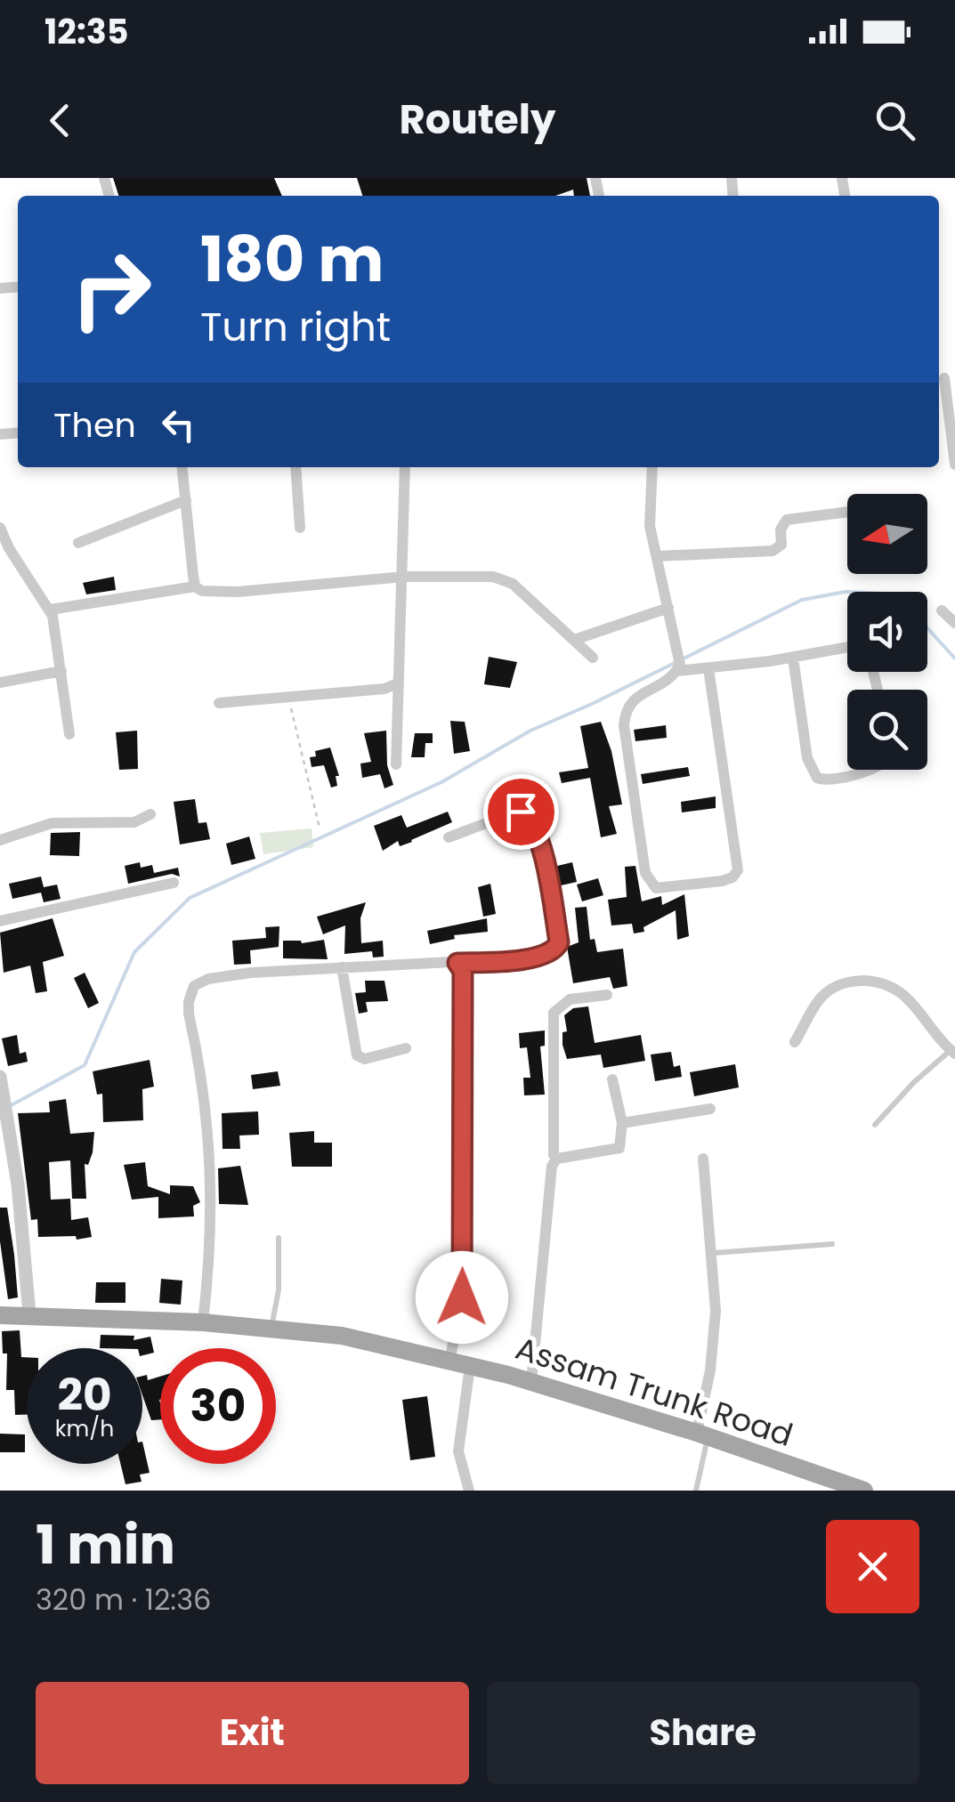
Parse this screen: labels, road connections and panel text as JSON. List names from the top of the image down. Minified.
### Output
{"streets":{"main road":["Assam Trunk Road"]},"north":"left","page":{"status":"12:35","header":"Routely","turn":["180 m","Turn right"],"then":"Then","speed":"20 km/h","limit":"30","heading":["1 min","320 m · 12:36"],"buttons":["Exit","Share"]}}
